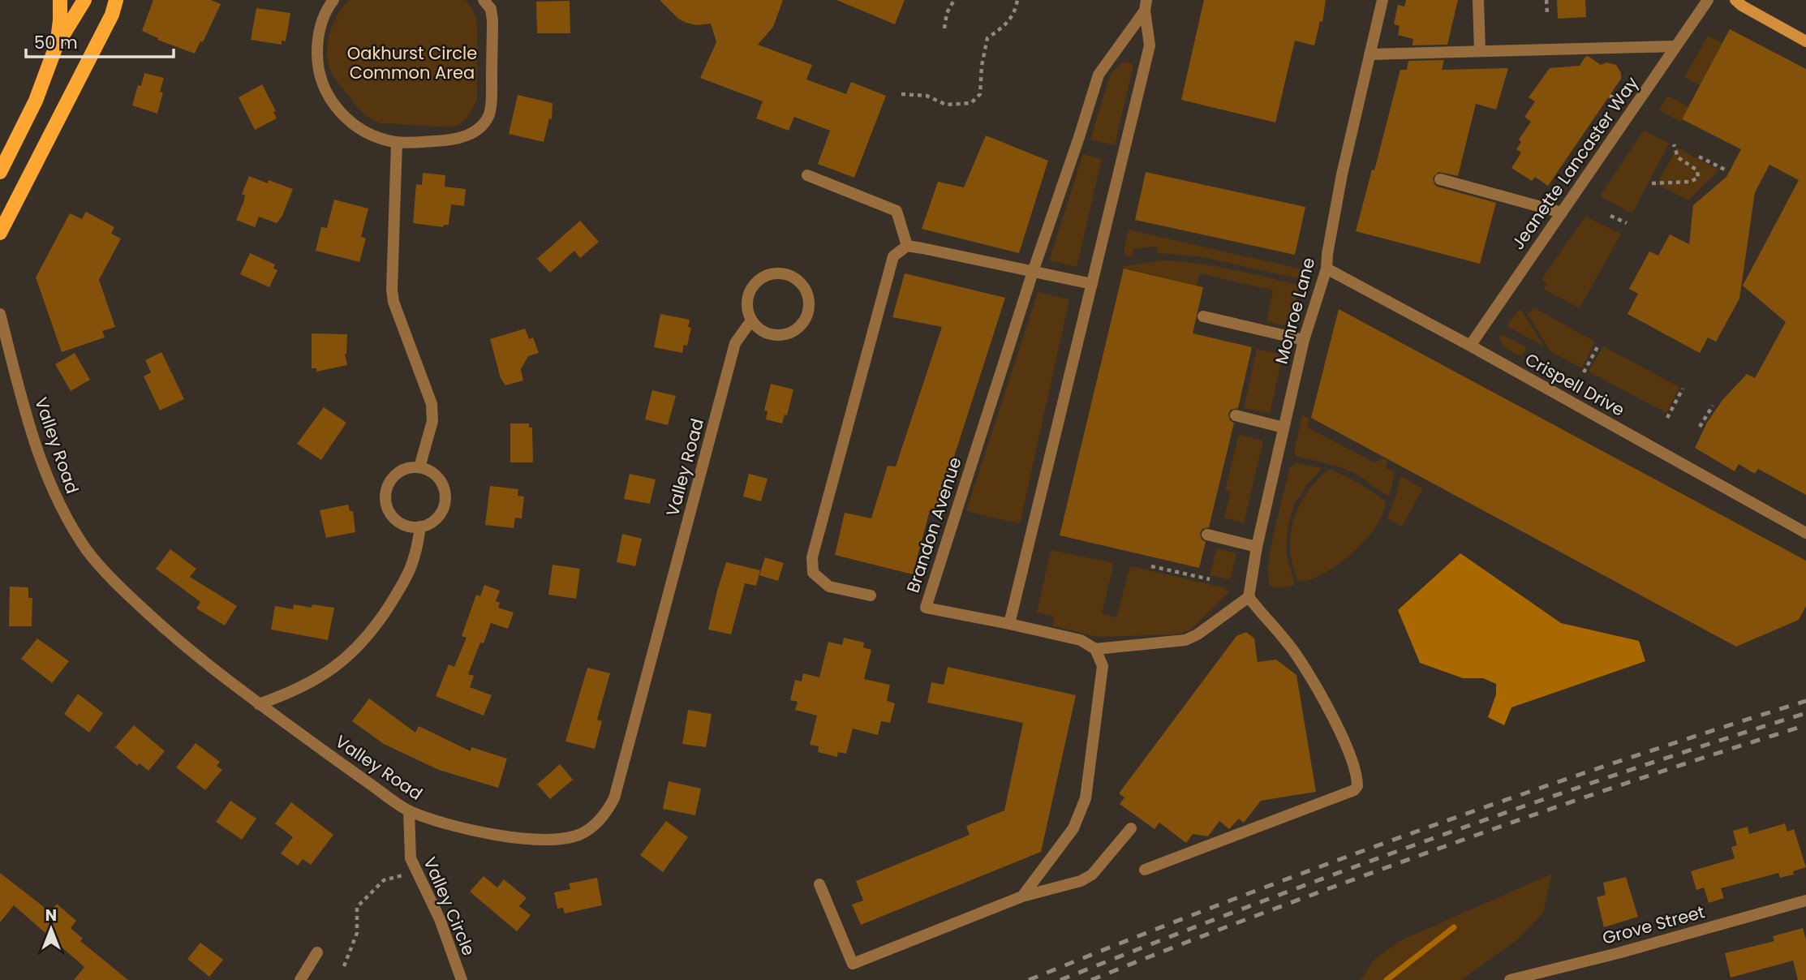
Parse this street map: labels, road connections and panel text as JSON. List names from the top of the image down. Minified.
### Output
{"streets":{"street":["Jeanette Lancaster Way","Monroe Lane","Crispell Drive","Valley Road","Brandon Avenue","Valley Circle","Grove Street"]},"crossings":[["Jeanette Lancaster Way","Crispell Drive"],["Monroe Lane","Crispell Drive"],["Valley Road","Valley Circle"]],"parks":["Oakhurst Circle Common Area"],"scale_bar":"50 m","north":"top"}
